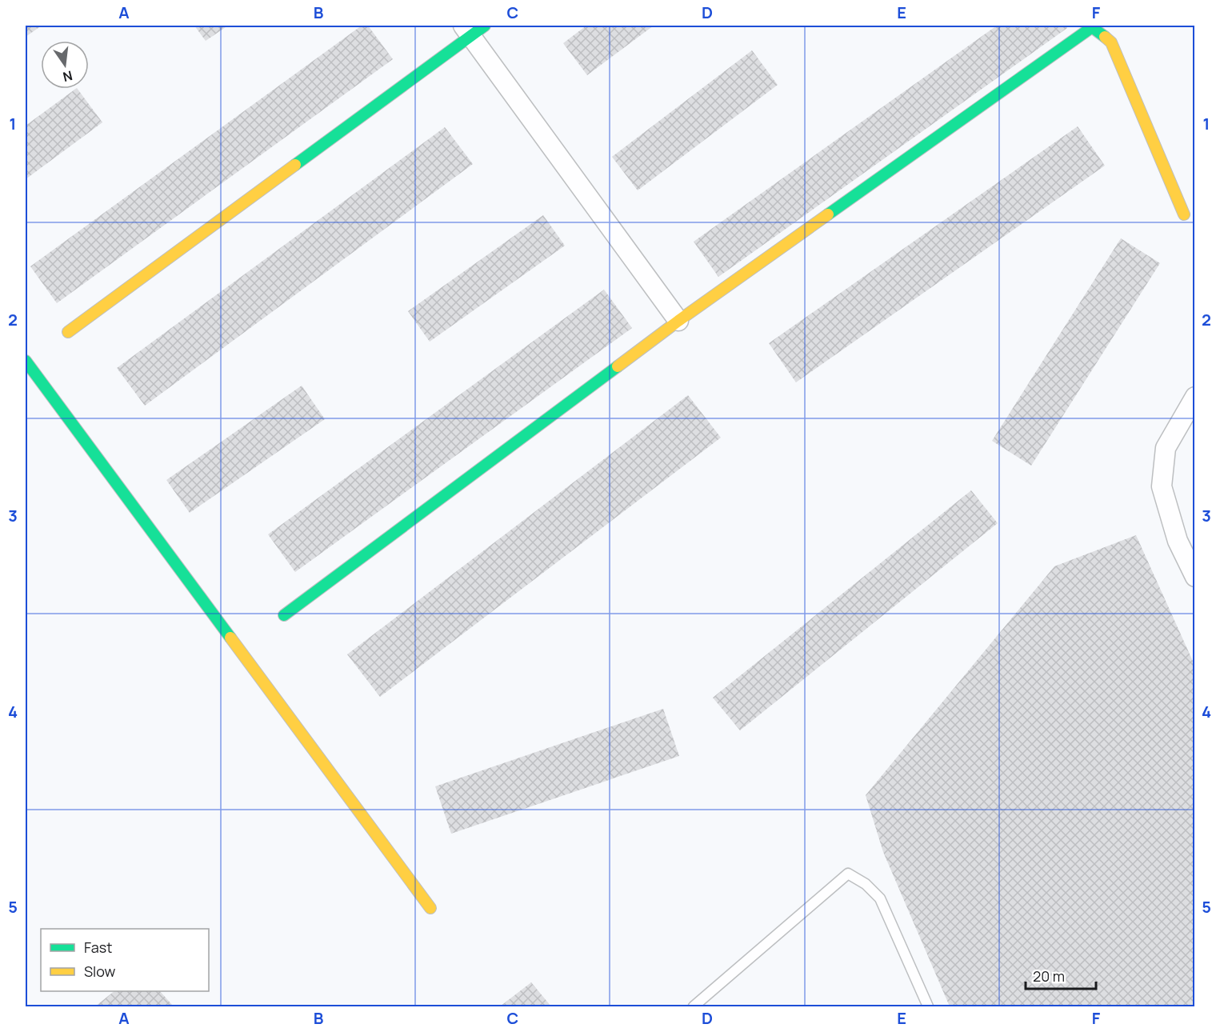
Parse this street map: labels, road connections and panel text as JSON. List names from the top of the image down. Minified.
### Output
{"legend":["Fast","Slow"],"scale_bar":"20 m","north":"bottom","grid":{"columns":["A","B","C","D","E","F"],"rows":["1","2","3","4","5"]}}
